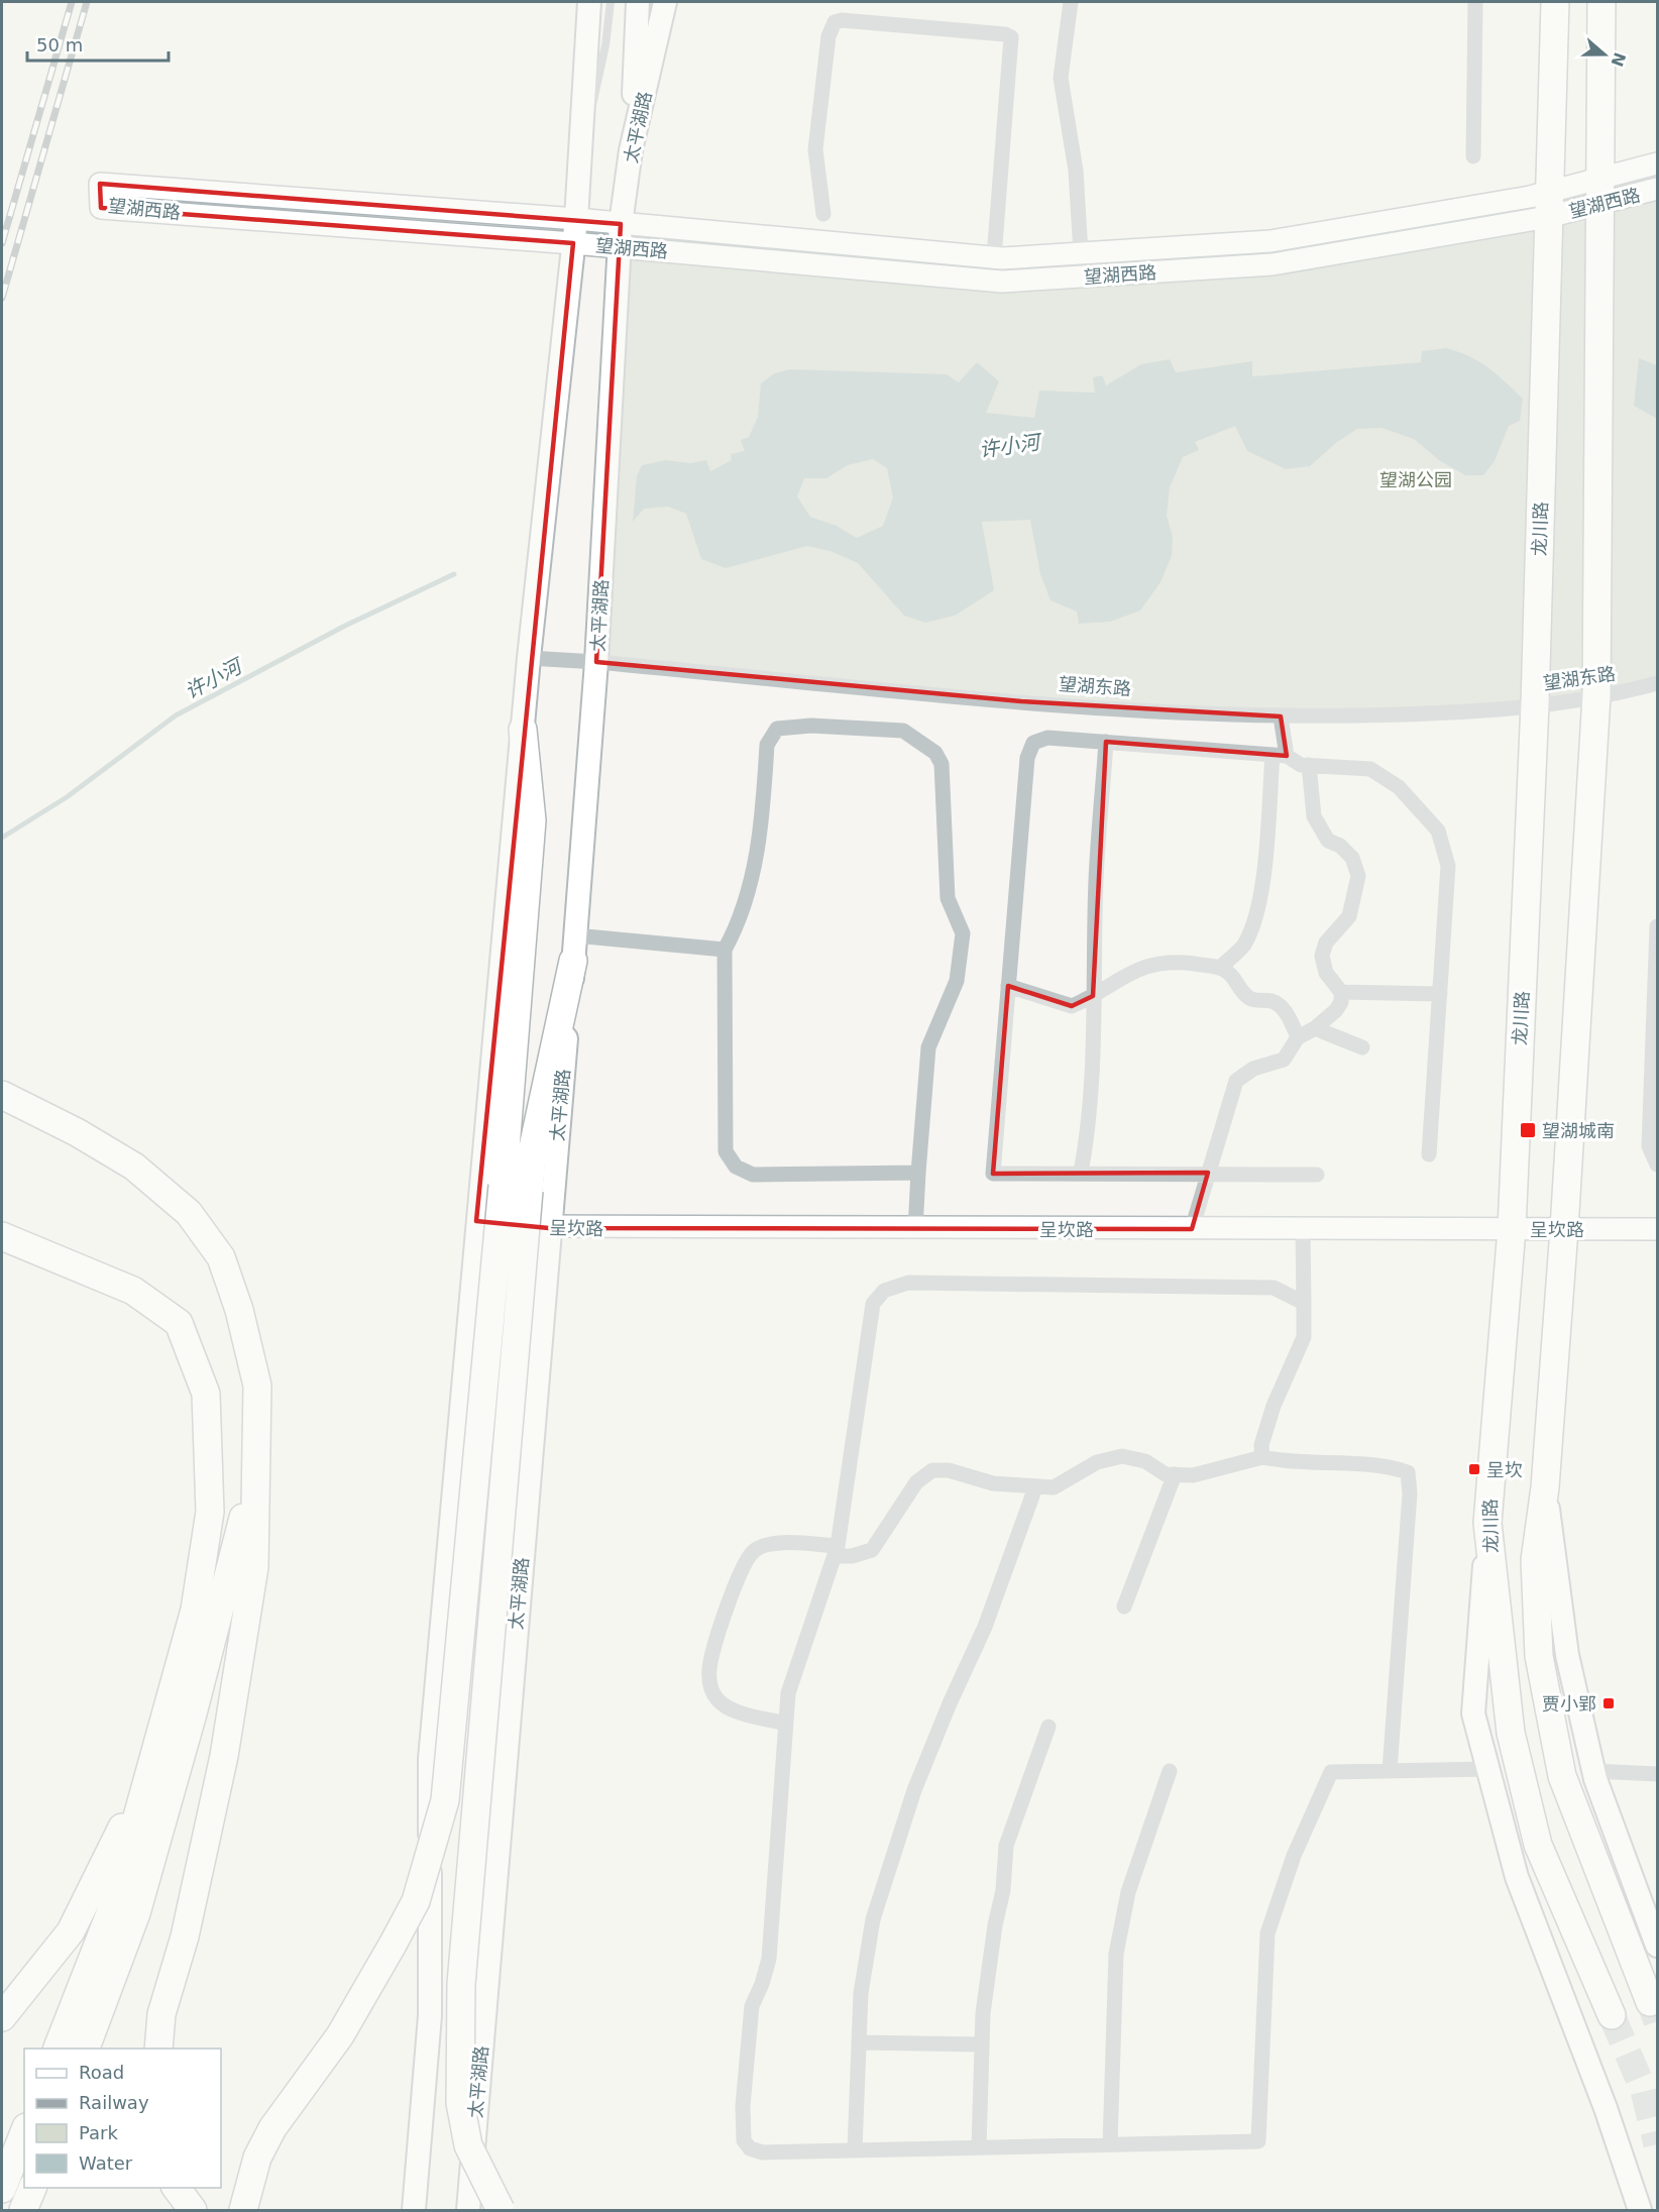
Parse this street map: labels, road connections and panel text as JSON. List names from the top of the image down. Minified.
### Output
{"streets":{"highway":["龙川路"],"main road":["太平湖路"],"street":["望湖西路","望湖东路","呈坎路"]},"crossings":[["太平湖路","望湖西路"],["太平湖路","望湖东路"],["太平湖路","呈坎路"],["望湖西路","龙川路"],["龙川路","望湖东路"],["龙川路","呈坎路"]],"water":["许小河"],"parks":["望湖公园"],"places":{"transit":["望湖城南","呈坎","贾小郢"]},"legend":["Road","Railway","Park","Water"],"scale_bar":"50 m","north":"right"}
